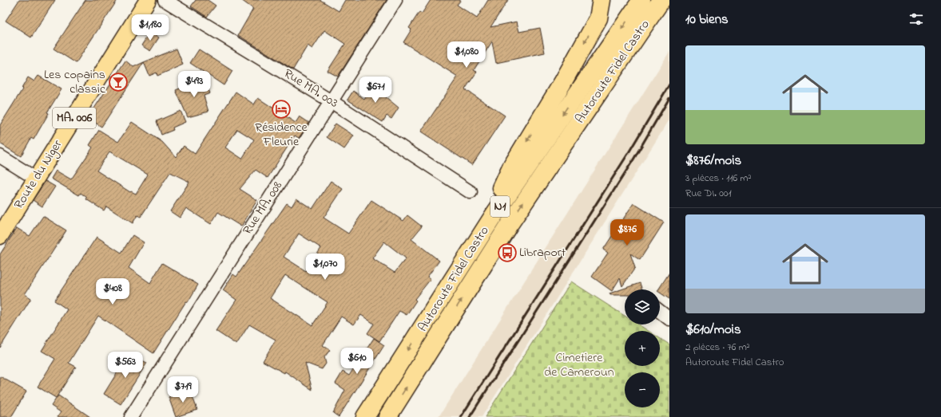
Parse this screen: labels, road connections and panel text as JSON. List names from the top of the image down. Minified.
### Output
{"streets":{"highway":["Autoroute Fidel Castro","N1"],"main road":["MA. 006","Route du Niger"],"street":["Rue MA. 003","Rue MA. 008"]},"crossings":[["Rue MA. 003","Rue MA. 008"]],"parks":["Cimetiere de Cameroun"],"places":{"bar":["Les copains classic"],"hotel":["Résidence Fleurie"],"bus stop":["Libraport"]},"page":{"heading":"10 biens","price":["$1,180","$1,080","$493","$671","$876","$1,070","$408","$610","$563","$719"],"list":[{"name":"$876/mois","note":"3 pièces · 116 m² · Rue DI. 001"},{"name":"$610/mois","note":"2 pièces · 76 m² · Autoroute Fidel Castro"}],"map_buttons":["+","−"]}}
